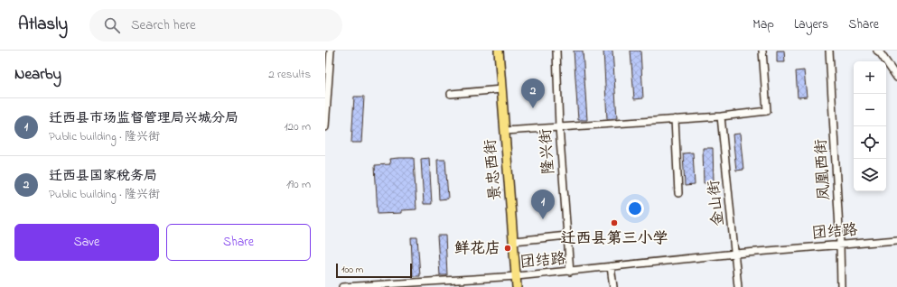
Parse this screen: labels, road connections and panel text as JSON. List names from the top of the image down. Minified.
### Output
{"streets":{"main road":["景忠西街"],"street":["隆兴街","凤凰西街","金山街","团结路"]},"crossings":[["隆兴街","团结路"],["景忠西街","团结路"],["凤凰西街","团结路"],["金山街","团结路"]],"places":["迁西县第三小学","鲜花店"],"scale_bar":"100 m","page":{"header":"Atlasly","search":"Search here","nav":["Map","Layers","Share"],"heading":["Nearby","2 results"],"map_buttons":["+","−"],"pins":["2","1"],"list":[{"mark":"1","name":"迁西县市场监督管理局兴城分局","note":"Public building · 隆兴街","value":"120 m"},{"mark":"2","name":"迁西县国家税务局","note":"Public building · 隆兴街","value":"190 m"}],"buttons":["Save","Share"],"scale":"100 m"}}
